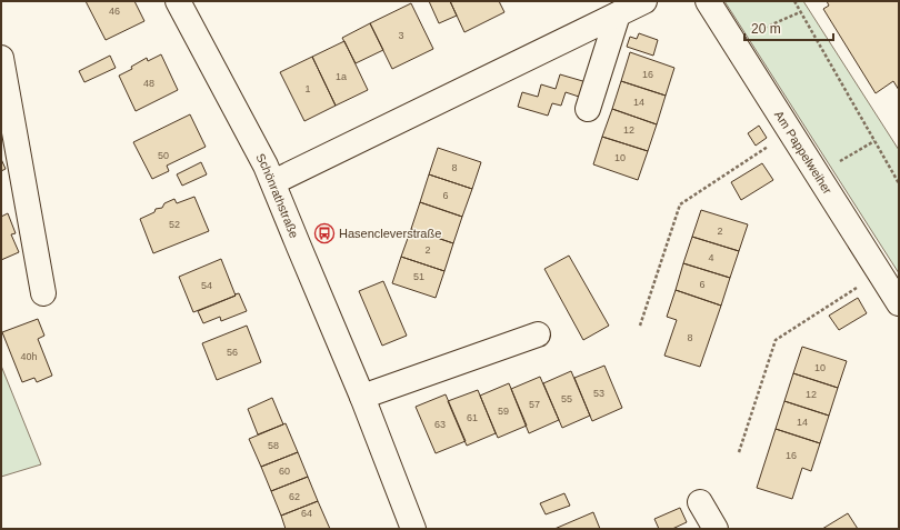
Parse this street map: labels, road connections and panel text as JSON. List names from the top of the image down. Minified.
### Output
{"streets":{"street":["Am Pappelweiher","Schönrathstraße"]},"places":{"bus stop":["Hasencleverstraße"]},"house_numbers":["46","3","16","1a","48","1","14","12","50","10","8","6","52","2","2","4","51","6","54","8","56","40h","10","53","12","55","57","59","61","14","63","58","16","60","62","64"],"scale_bar":"20 m"}
